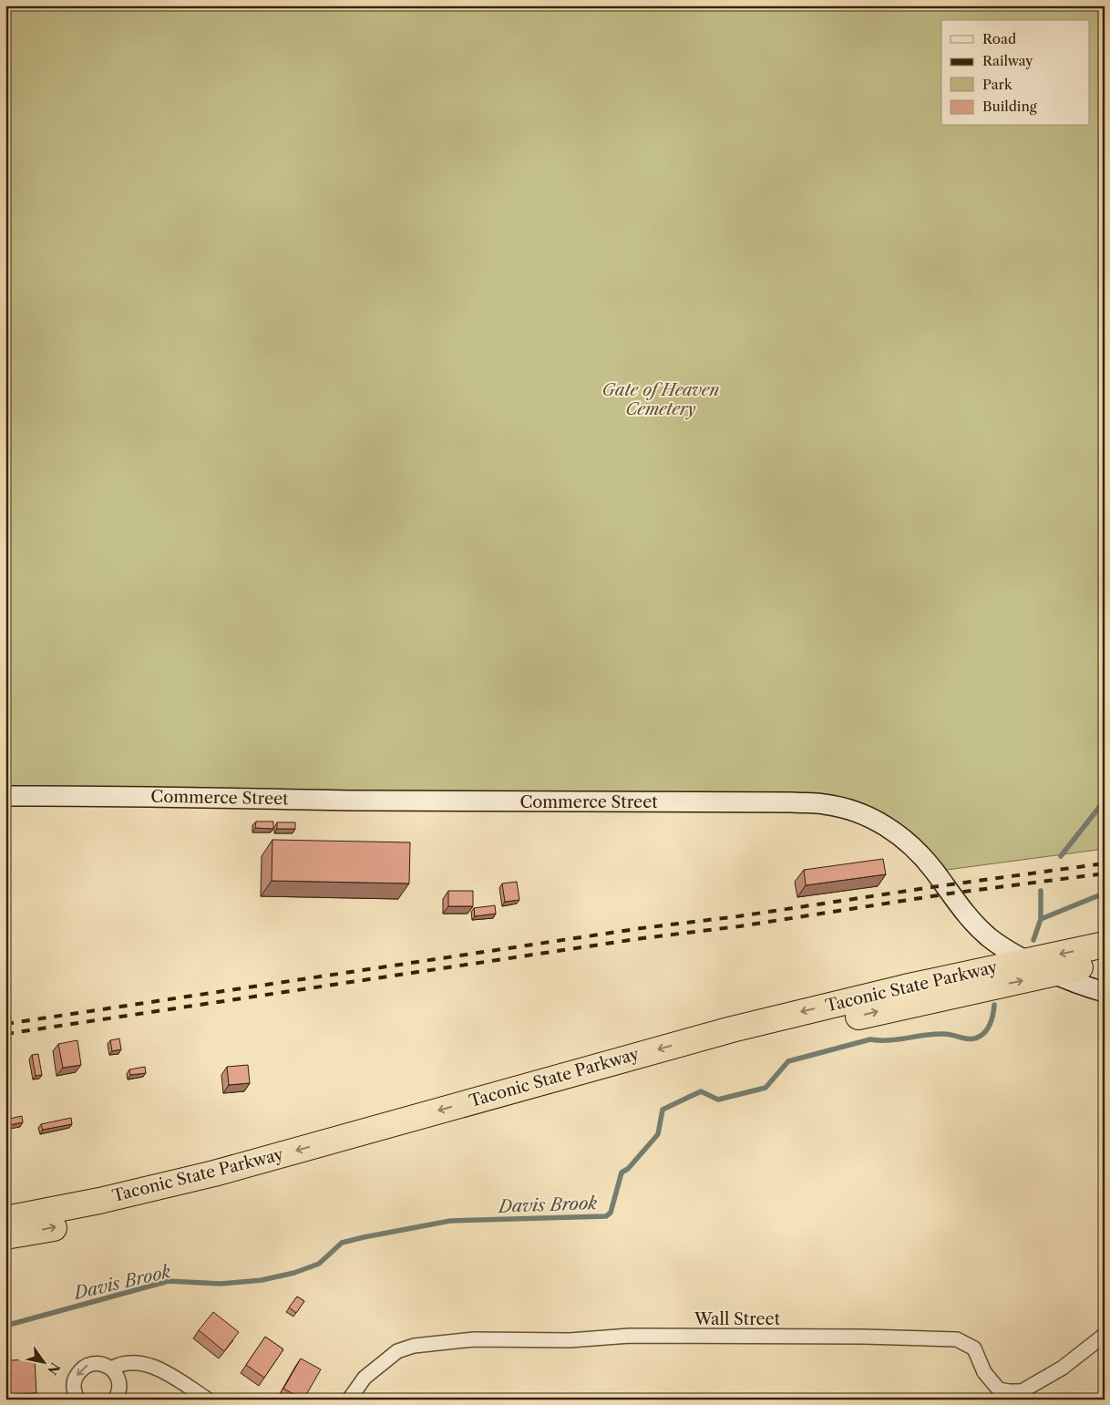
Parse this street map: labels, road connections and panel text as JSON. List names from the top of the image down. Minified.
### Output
{"streets":{"highway":["Taconic State Parkway"],"street":["Commerce Street","Wall Street"]},"crossings":[["Commerce Street","Taconic State Parkway"]],"water":["Davis Brook"],"parks":["Gate of Heaven Cemetery"],"legend":["Road","Railway","Park","Building"],"north":"bottom right"}
